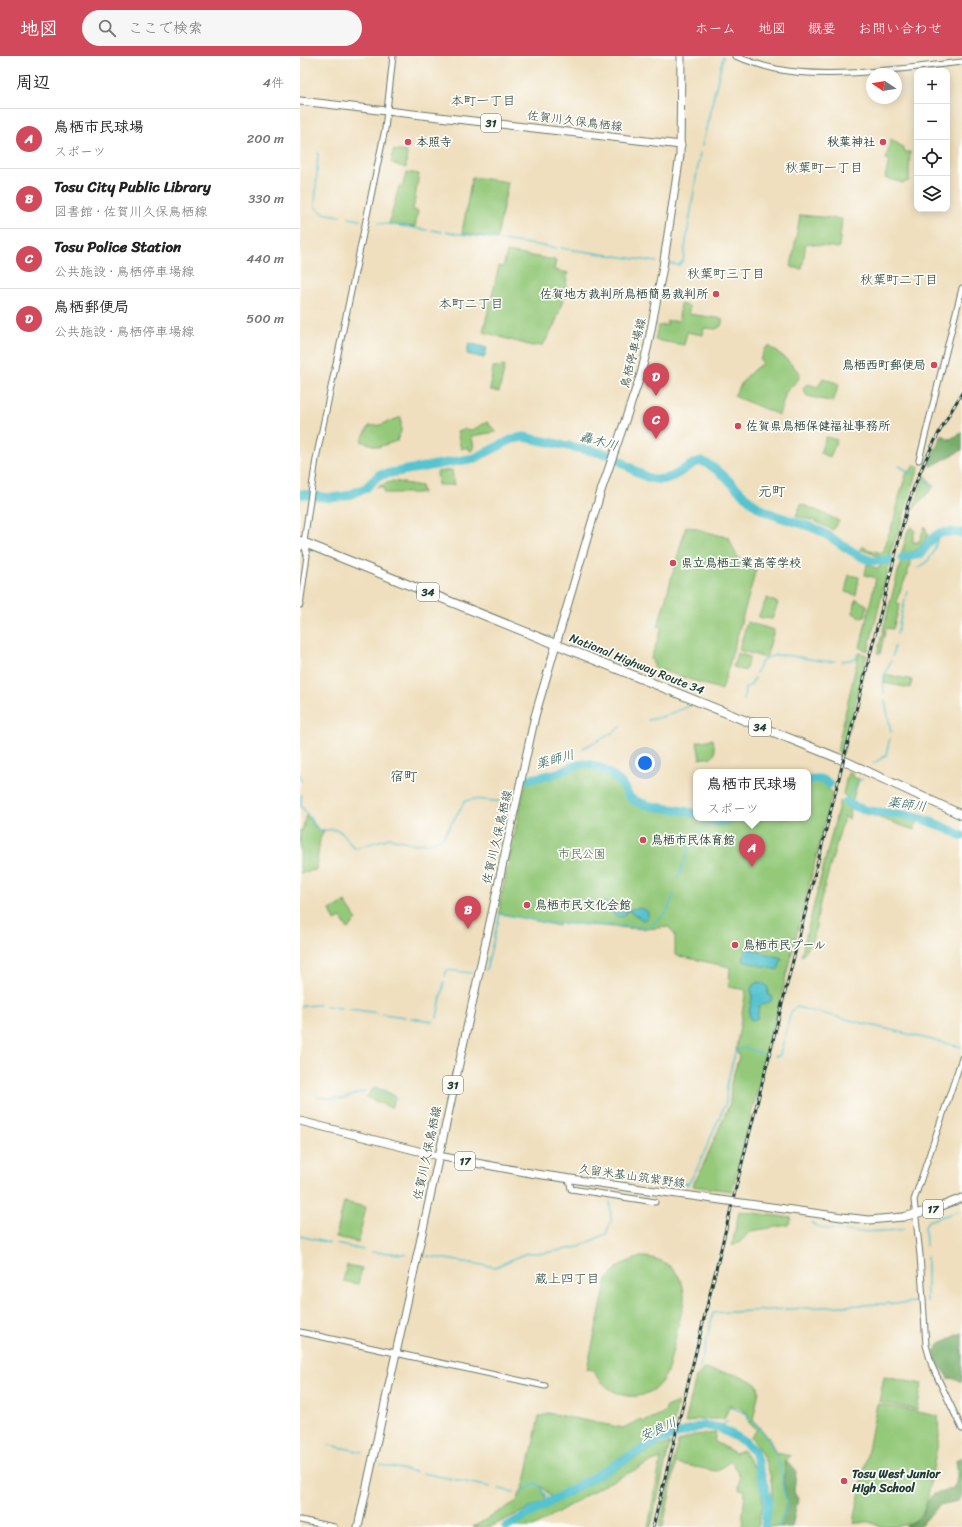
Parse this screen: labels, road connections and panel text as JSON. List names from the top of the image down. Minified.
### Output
{"streets":{"highway":["34","National Highway Route 34"],"main road":["佐賀川久保鳥栖線","31","鳥栖停車場線","17","久留米基山筑紫野線"]},"crossings":[["佐賀川久保鳥栖線","鳥栖停車場線"],["佐賀川久保鳥栖線","National Highway Route 34"],["佐賀川久保鳥栖線","久留米基山筑紫野線"],["鳥栖停車場線","National Highway Route 34"]],"districts":["本町一丁目","秋葉町一丁目","秋葉町三丁目","秋葉町二丁目","本町二丁目","元町","宿町","蔵上四丁目"],"water":["轟木川","薬師川","安良川"],"parks":["市民公園"],"places":["本照寺","秋葉神社","佐賀地方裁判所鳥栖簡易裁判所","鳥栖西町郵便局","佐賀県鳥栖保健福祉事務所","県立鳥栖工業高等学校","鳥栖市民体育館","鳥栖市民文化会館","鳥栖市民プール","Tosu West Junior High School"],"north":"left","page":{"header":"地図","search":"ここで検索","nav":["ホーム","地図","概要","お問い合わせ"],"heading":["周辺","4件"],"map_buttons":["+","−"],"list":[{"mark":"A","name":"鳥栖市民球場","note":"スポーツ","value":"200 m"},{"mark":"B","name":"Tosu City Public Library","note":"図書館 · 佐賀川久保鳥栖線","value":"330 m"},{"mark":"C","name":"Tosu Police Station","note":"公共施設 · 鳥栖停車場線","value":"440 m"},{"mark":"D","name":"鳥栖郵便局","note":"公共施設 · 鳥栖停車場線","value":"500 m"}],"pins":["D","C","A","B"],"popup":["鳥栖市民球場","スポーツ"]}}
